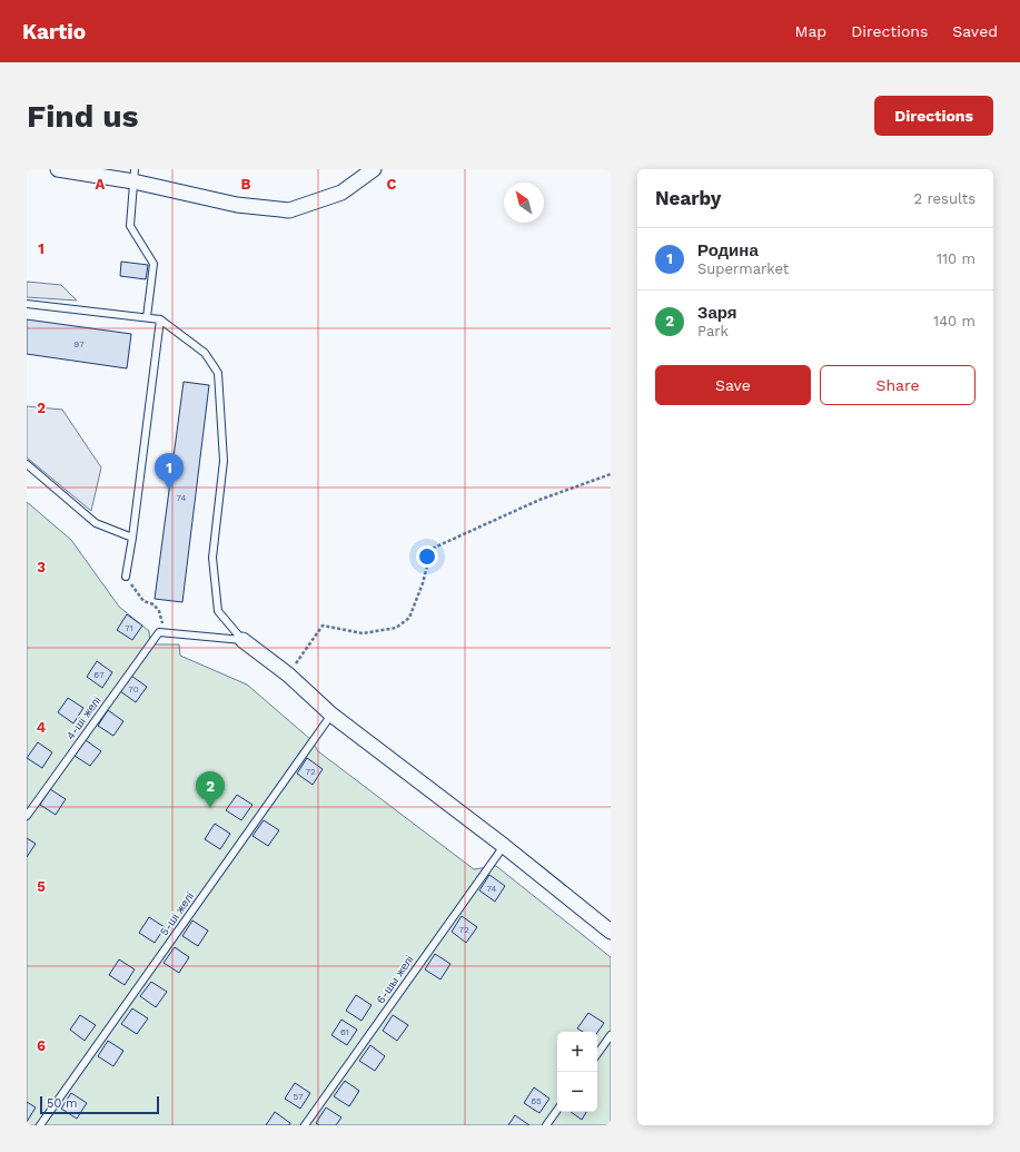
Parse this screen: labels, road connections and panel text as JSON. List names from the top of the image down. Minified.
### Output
{"streets":{"lane":["4-ші желі","5-ші желі","6-шы желі"]},"house_numbers":["97","74","71","67","70","72","74","72","61","57","65"],"scale_bar":"50 m","north":"top left","page":{"header":"Kartio","nav":["Map","Directions","Saved"],"buttons":["Directions",["Save","Share"]],"title":"Find us","heading":["Nearby","2 results"],"list":[{"mark":"1","name":"Родина","note":"Supermarket","value":"110 m"},{"mark":"2","name":"Заря","note":"Park","value":"140 m"}],"pins":["1","2"],"map_buttons":["+","−"],"scale":"50 m"},"grid":{"columns":["A","B","C"],"rows":["1","2","3","4","5","6"]}}
